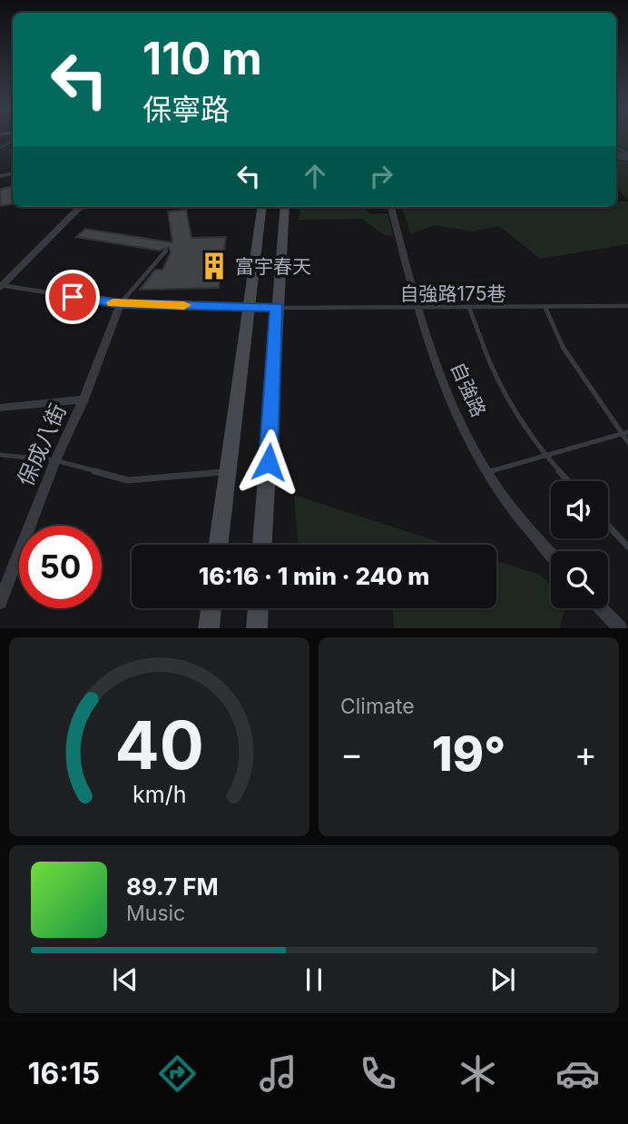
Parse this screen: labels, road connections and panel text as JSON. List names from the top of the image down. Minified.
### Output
{"streets":{"street":["自強路","保成八街"],"lane":["自強路175巷"]},"crossings":[["自強路175巷","自強路"]],"places":{"building":["富宇春天"]},"page":{"turn":["110 m","保寧路"],"limit":"50","trip":"16:16 · 1 min · 240 m","tile":"Climate","heat":["−","19°","+"],"song":["89.7 FM","Music"],"tabs":"16:15","gauge":["40","km/h"]}}
